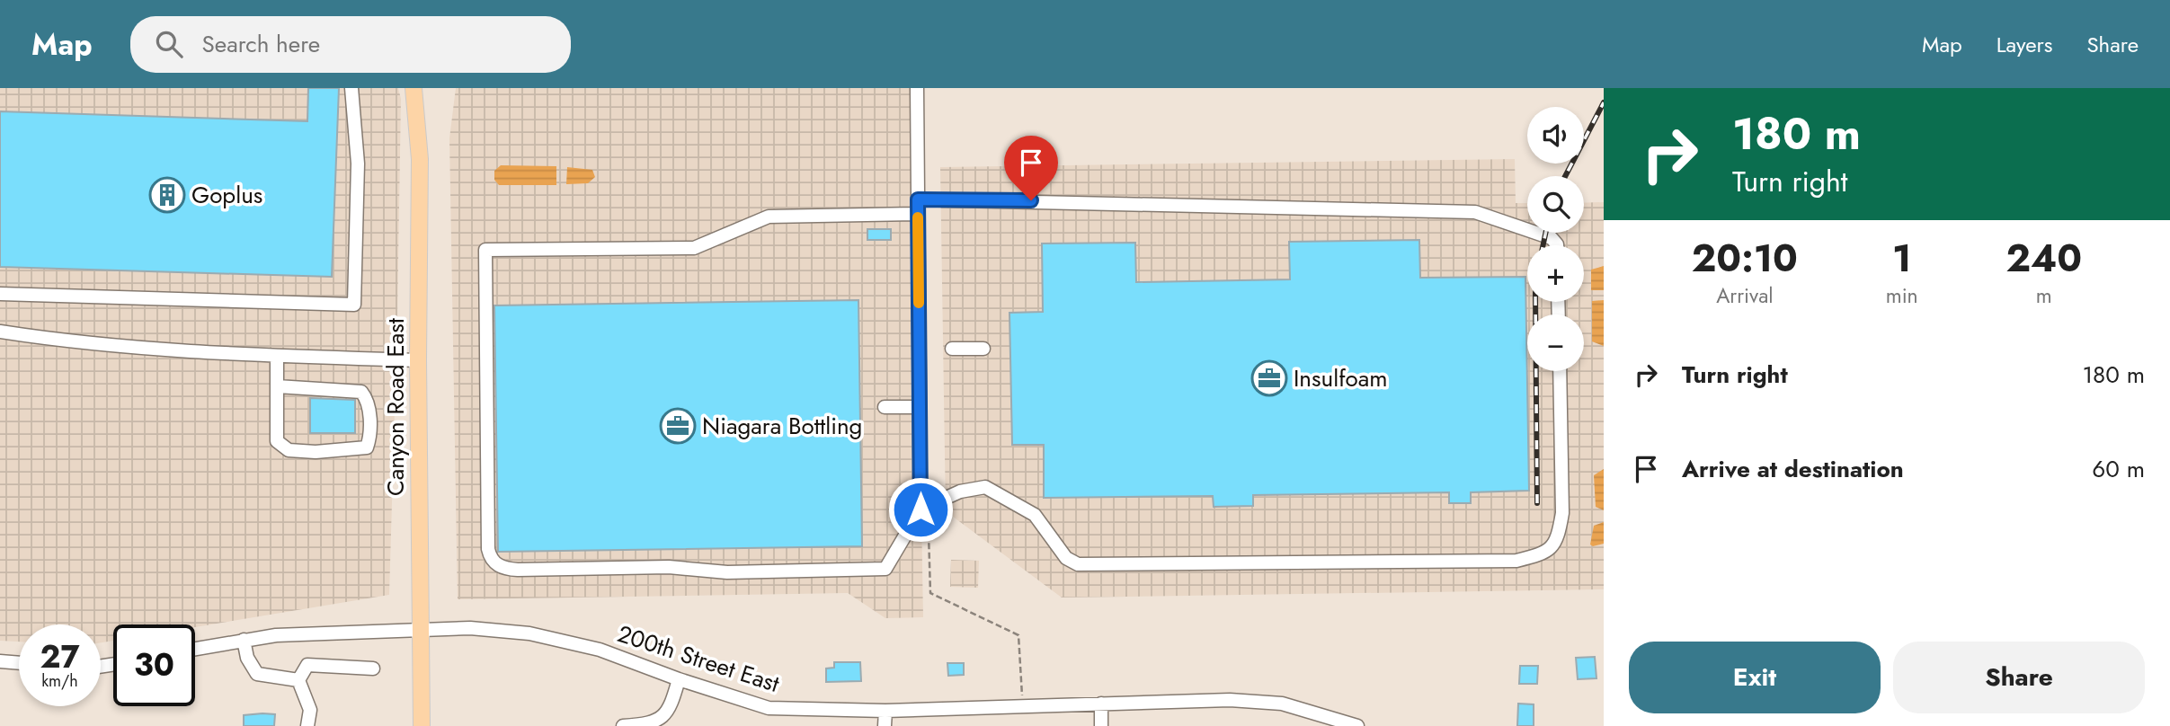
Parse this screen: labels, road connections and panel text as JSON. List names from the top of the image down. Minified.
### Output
{"streets":{"main road":["Canyon Road East"],"street":["200th Street East"]},"crossings":[["Canyon Road East","200th Street East"]],"places":{"building":["Goplus"],"office":["Insulfoam","Niagara Bottling"]},"page":{"header":"Map","search":"Search here","nav":["Map","Layers","Share"],"turn":["180 m","Turn right"],"map_buttons":["+","−"],"eta":["20:10","Arrival","1","min","240","m"],"list":[{"name":"Turn right","value":"180 m"},{"name":"Arrive at destination","value":"60 m"}],"speed":"27 km/h","limit":"30","buttons":["Exit","Share"]}}
